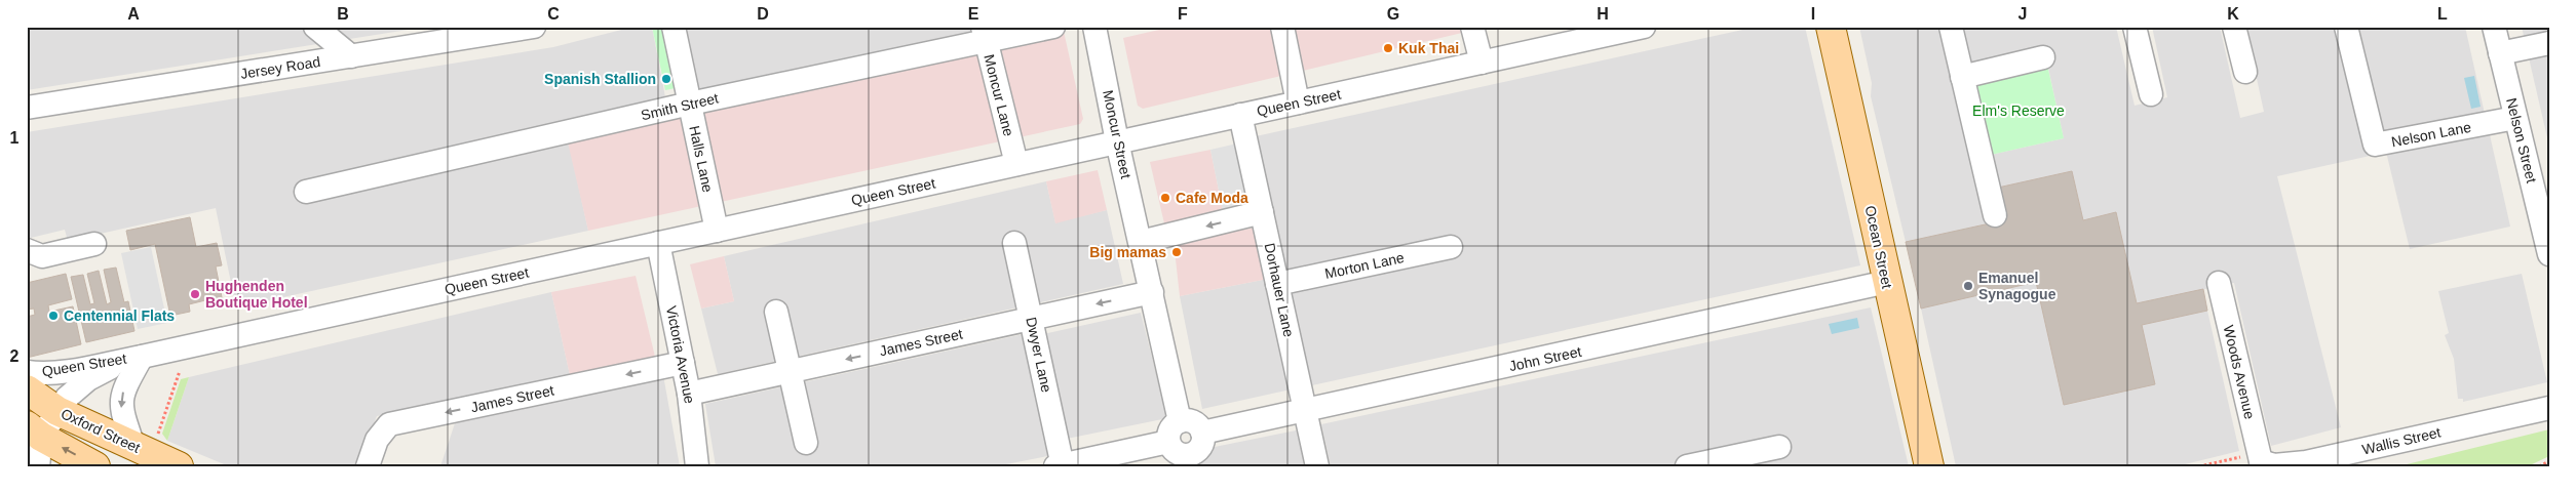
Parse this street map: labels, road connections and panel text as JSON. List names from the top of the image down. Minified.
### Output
{"streets":{"main road":["Ocean Street","Oxford Street"],"street":["Jersey Road","Moncur Lane","Queen Street","Smith Street","Moncur Street","Nelson Lane","Nelson Street","Halls Lane","Morton Lane","Dorhauer Lane","James Street","Victoria Avenue","Dwyer Lane","John Street","Woods Avenue","Wallis Street"]},"crossings":[["Moncur Lane","Queen Street"],["Moncur Lane","Smith Street"],["Queen Street","Moncur Street"],["Queen Street","Halls Lane"],["Queen Street","Dorhauer Lane"],["Queen Street","Victoria Avenue"],["Queen Street","Oxford Street"],["Smith Street","Halls Lane"],["Moncur Street","James Street"],["Moncur Street","John Street"],["Nelson Lane","Nelson Street"],["Ocean Street","John Street"],["Morton Lane","Dorhauer Lane"],["Dorhauer Lane","John Street"],["James Street","Victoria Avenue"],["James Street","Dwyer Lane"],["Woods Avenue","Wallis Street"]],"one_way":["James Street"],"parks":["Elm's Reserve"],"places":["Kuk Thai","Spanish Stallion","Cafe Moda","Big mamas","Emanuel Synagogue","Hughenden Boutique Hotel","Centennial Flats"],"grid":{"columns":["A","B","C","D","E","F","G","H","I","J","K","L"],"rows":["1","2"]}}
